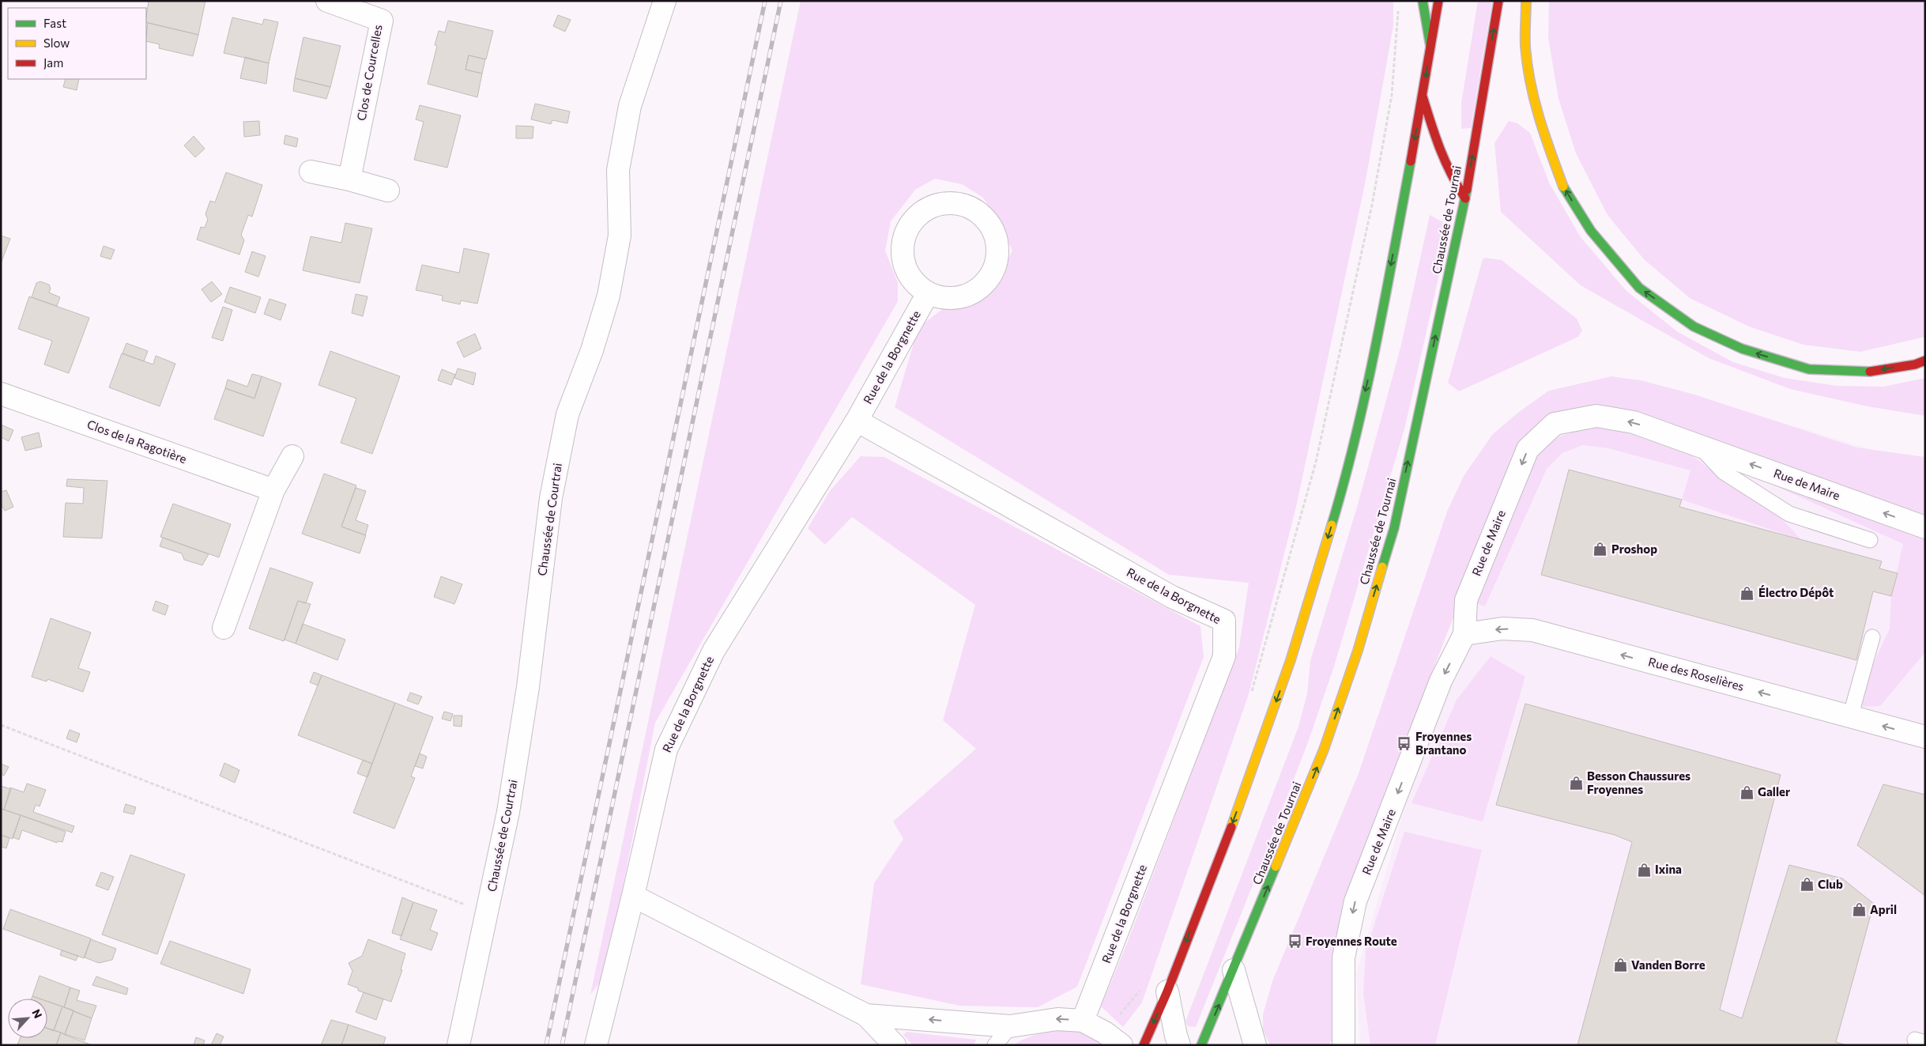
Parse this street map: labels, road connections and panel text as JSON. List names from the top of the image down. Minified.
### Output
{"streets":{"main road":["Chaussée de Tournai"],"street":["Clos de Courcelles","Rue de la Borgnette","Clos de la Ragotière","Rue de Maire","Chaussée de Courtrai","Rue des Roselières"]},"crossings":[["Rue de Maire","Rue des Roselières"]],"one_way":["Rue des Roselières"],"places":{"shop":["Proshop","Électro Dépôt","Besson Chaussures Froyennes","Galler","Ixina","Club","April","Vanden Borre"],"bus stop":["Froyennes Brantano","Froyennes Route"]},"legend":["Fast","Slow","Jam"],"north":"top right"}
